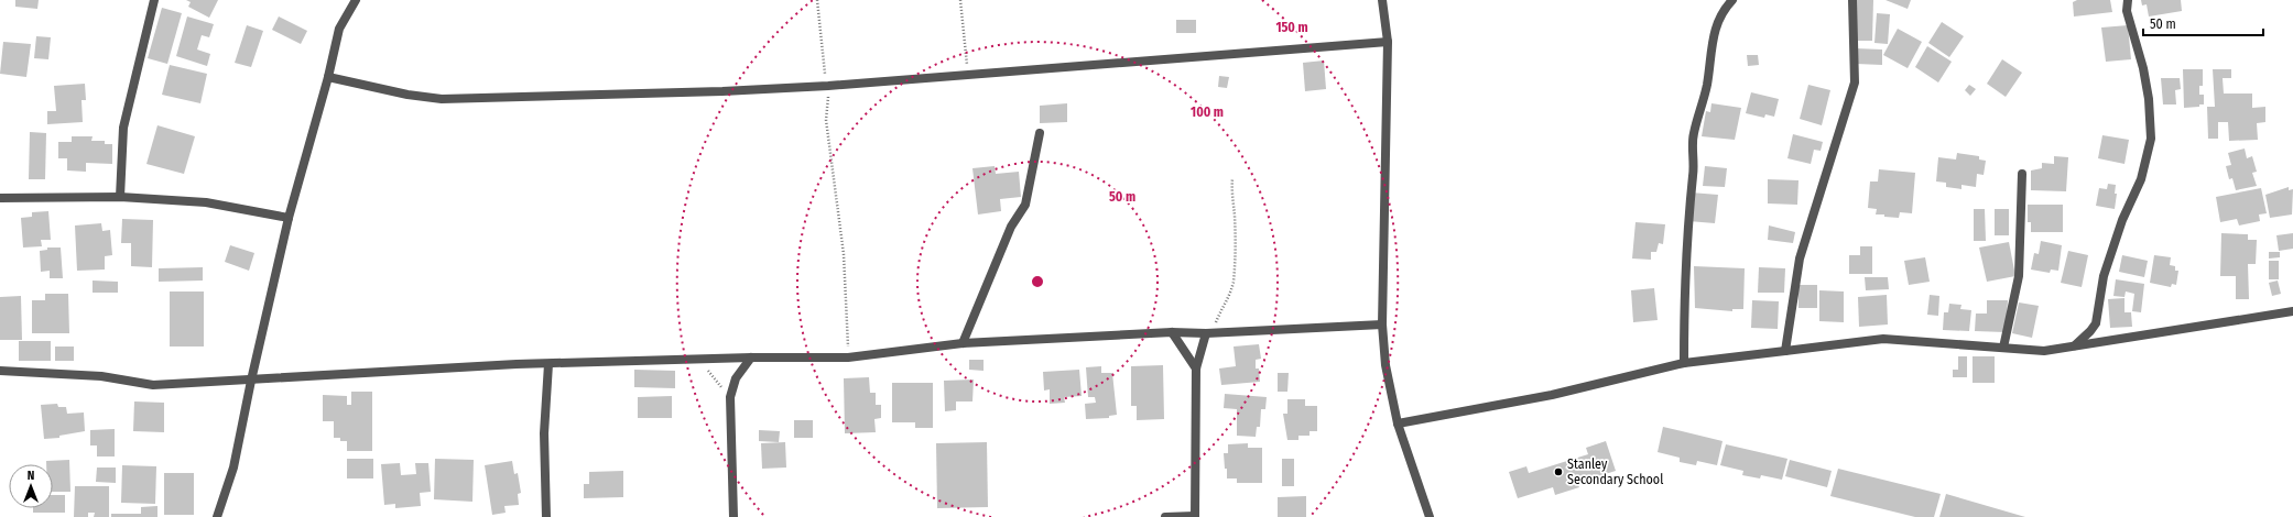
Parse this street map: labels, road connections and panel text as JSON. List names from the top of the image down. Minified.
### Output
{"places":["Stanley Secondary School"],"scale_bar":"50 m","north":"top","rings":["150 m","100 m","50 m"]}
